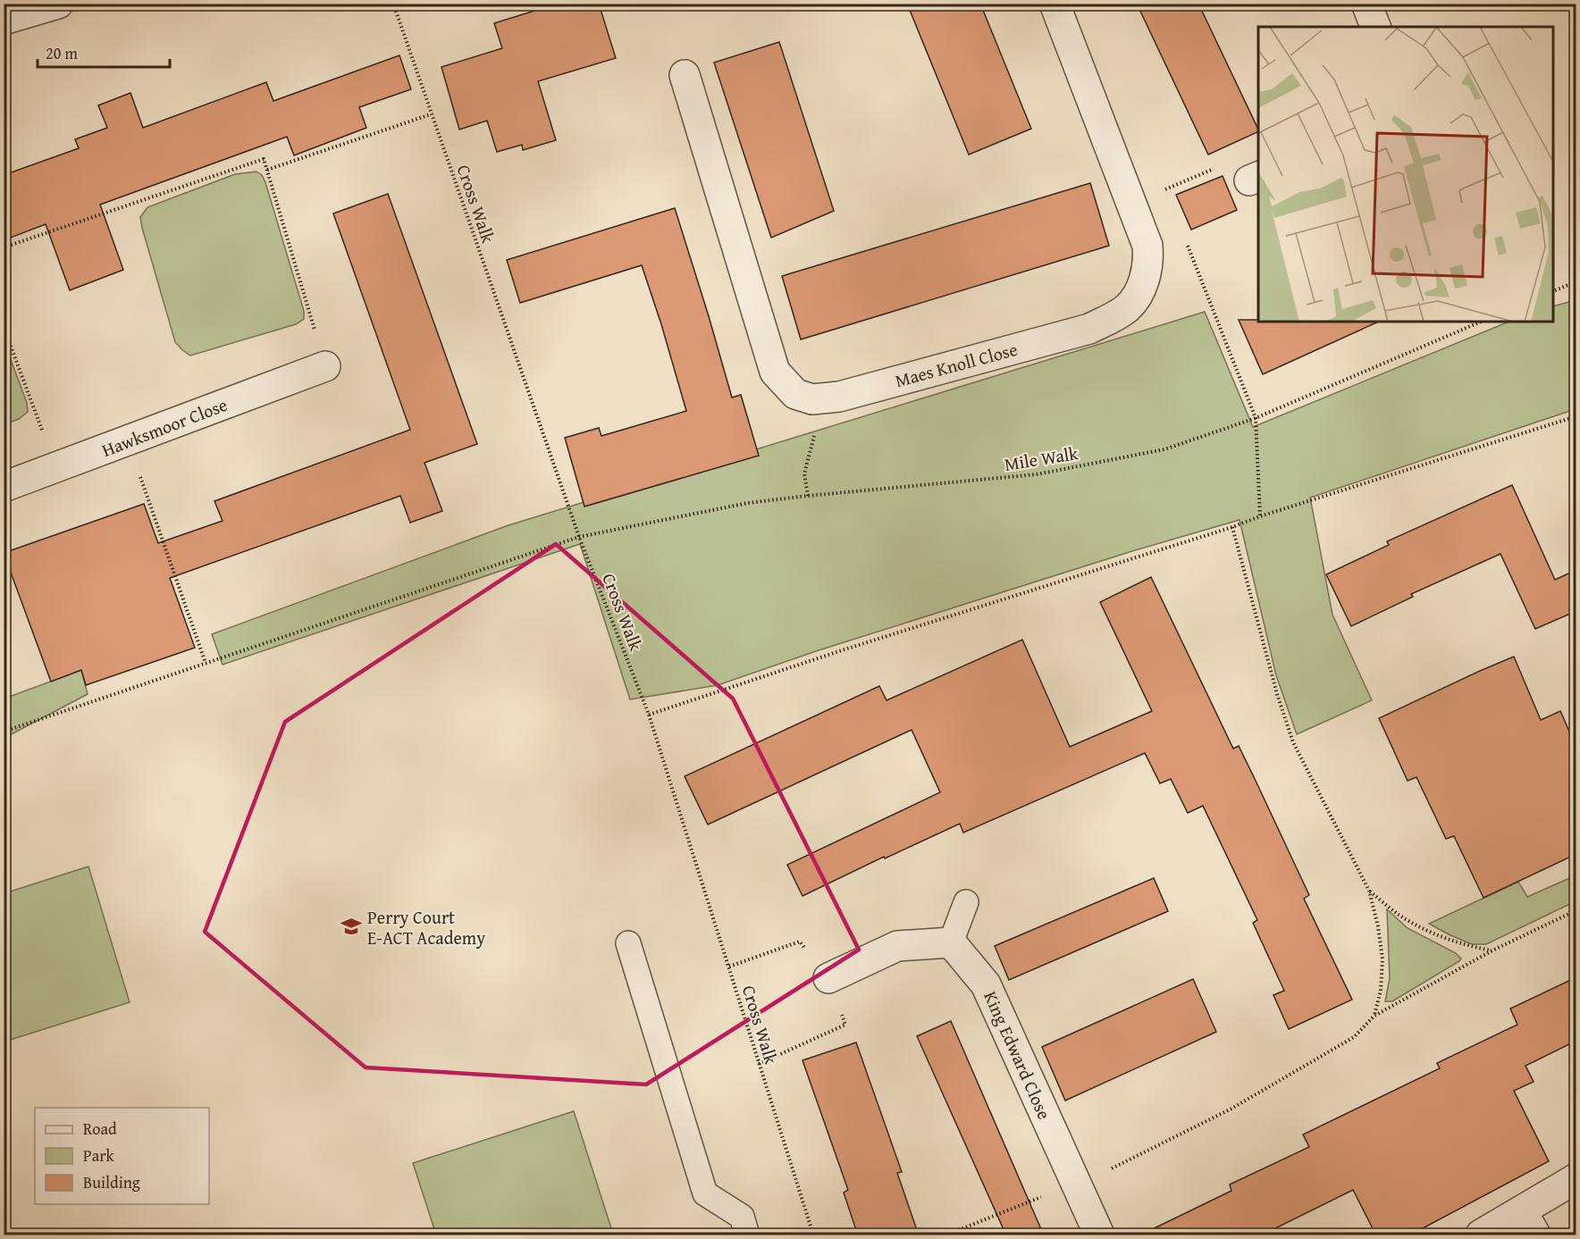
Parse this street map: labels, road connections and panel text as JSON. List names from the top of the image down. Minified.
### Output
{"streets":{"street":["Maes Knoll Close","Hawksmoor Close","King Edward Close"],"path":["Cross Walk","Mile Walk"]},"crossings":[["Cross Walk","Mile Walk"]],"places":{"school or university":["Perry Court E-ACT Academy"]},"legend":["Road","Park","Building"],"scale_bar":"20 m"}
